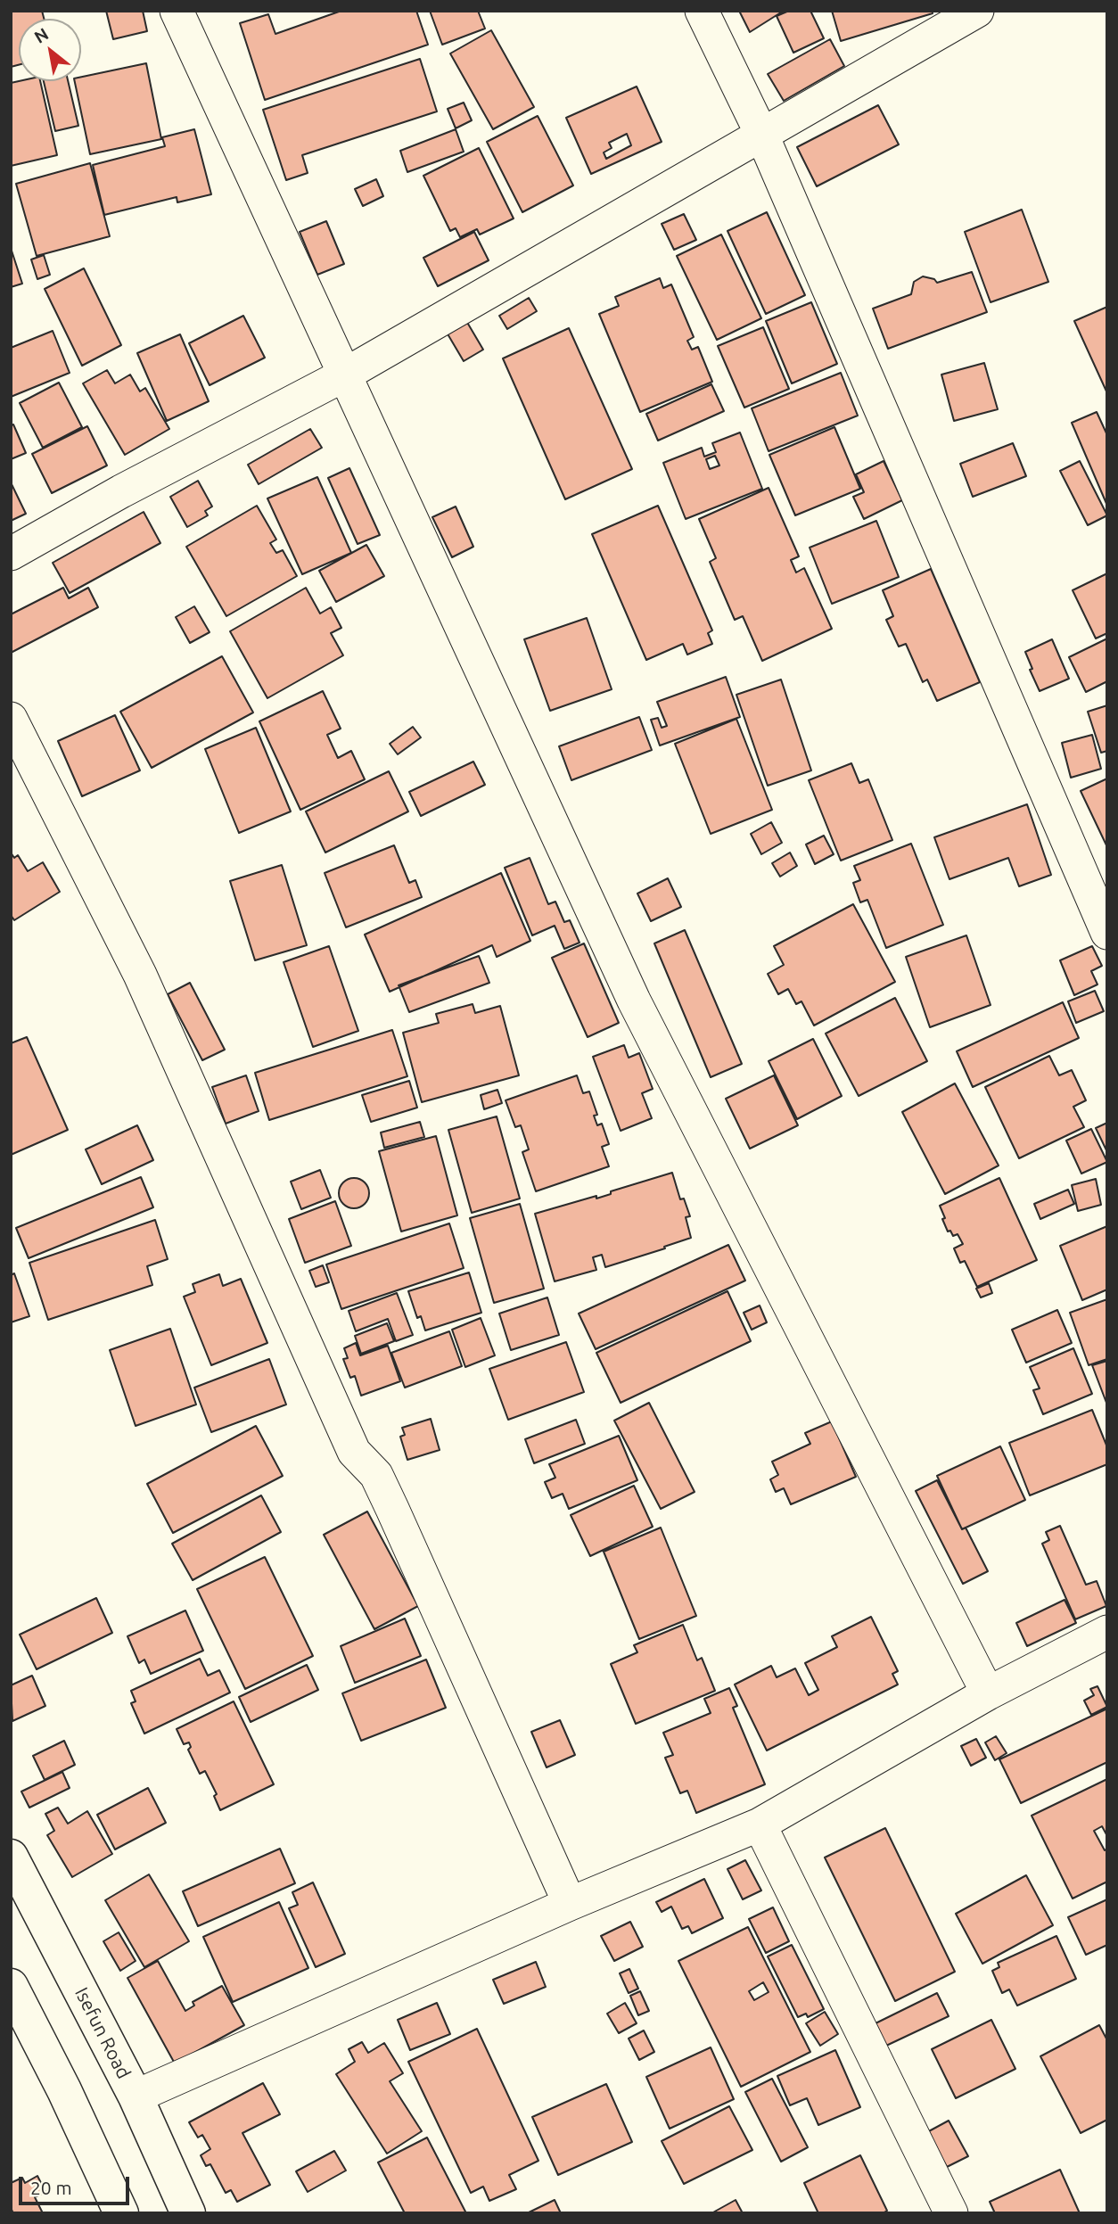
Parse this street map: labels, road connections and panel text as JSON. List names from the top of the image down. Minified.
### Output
{"streets":{"street":["Isefun Road"]},"scale_bar":"20 m","north":"top left"}
